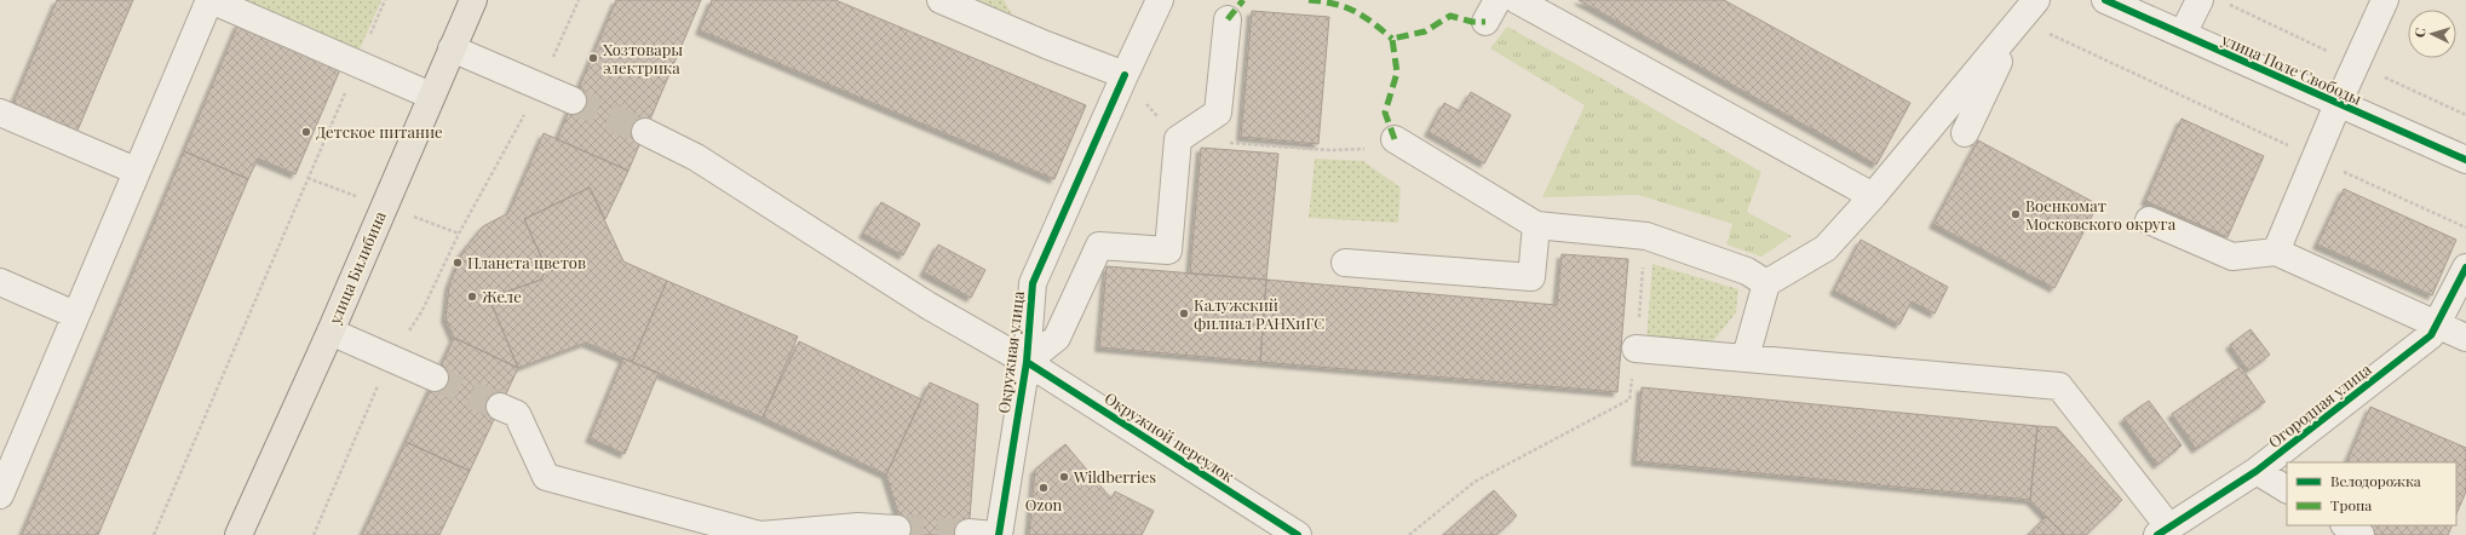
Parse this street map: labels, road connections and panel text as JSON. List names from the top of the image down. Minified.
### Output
{"streets":{"main road":["улица Билибина"],"street":["улица Поле Свободы","Окружная улица","Огородная улица","Окружной переулок"]},"crossings":[["Окружная улица","Окружной переулок"]],"places":["Хозтовары электрика","Детское питание","Военкомат Московского округа","Планета цветов","Желе","Калужский филиал РАНХиГС","Wildberries","Ozon"],"legend":["Велодорожка","Тропа"],"north":"left"}
